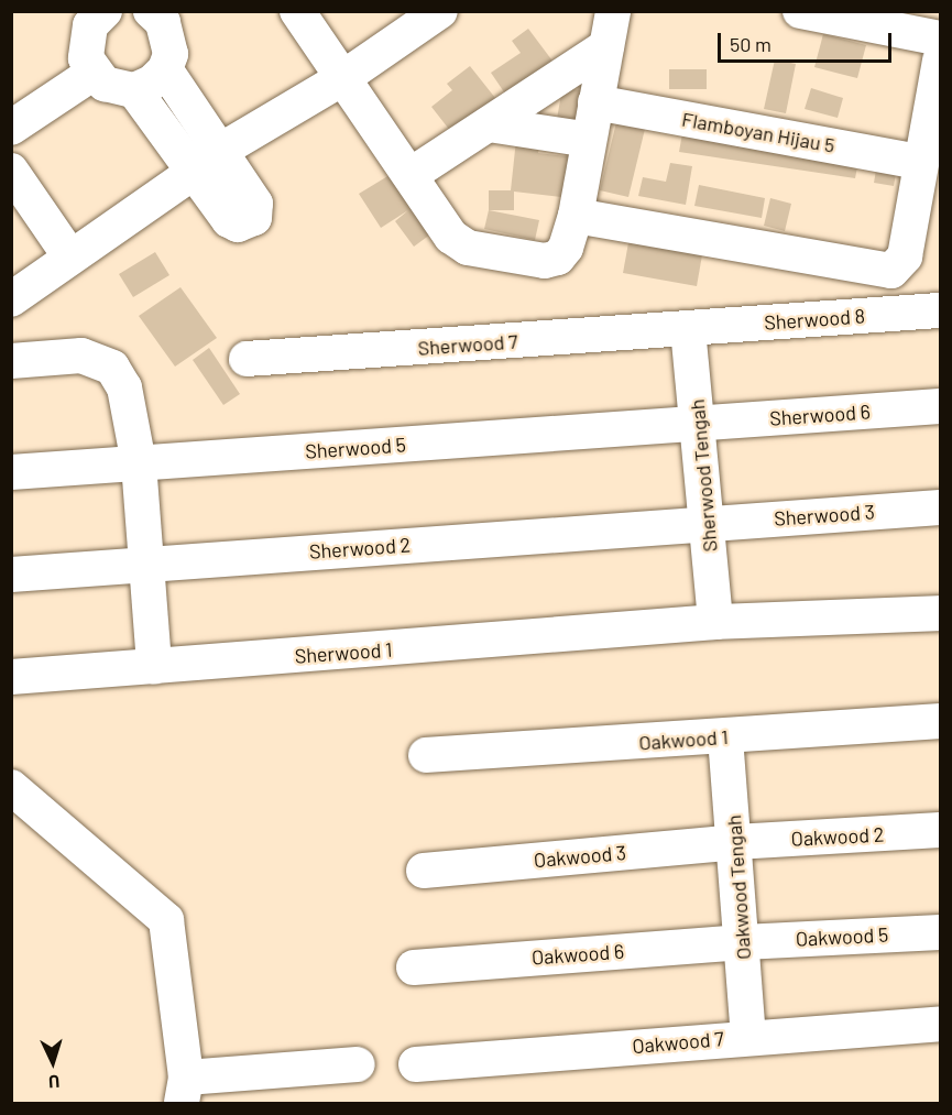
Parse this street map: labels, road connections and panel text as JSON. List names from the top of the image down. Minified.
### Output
{"streets":{"street":["Flamboyan Hijau 5","Sherwood 8","Sherwood 7","Sherwood 6","Sherwood 5","Sherwood Tengah","Sherwood 3","Sherwood 2","Sherwood 1","Oakwood 1","Oakwood 2","Oakwood 3","Oakwood Tengah","Oakwood 5","Oakwood 6","Oakwood 7"]},"crossings":[["Sherwood 8","Sherwood 7"],["Sherwood 8","Sherwood Tengah"],["Sherwood 7","Sherwood Tengah"],["Sherwood 6","Sherwood 5"],["Sherwood 6","Sherwood Tengah"],["Sherwood 5","Sherwood Tengah"],["Sherwood Tengah","Sherwood 3"],["Sherwood Tengah","Sherwood 2"],["Sherwood Tengah","Sherwood 1"],["Sherwood 3","Sherwood 2"],["Oakwood 1","Oakwood Tengah"],["Oakwood 2","Oakwood 3"],["Oakwood 2","Oakwood Tengah"],["Oakwood 3","Oakwood Tengah"],["Oakwood Tengah","Oakwood 5"],["Oakwood Tengah","Oakwood 6"],["Oakwood Tengah","Oakwood 7"],["Oakwood 5","Oakwood 6"]],"scale_bar":"50 m","north":"bottom"}
